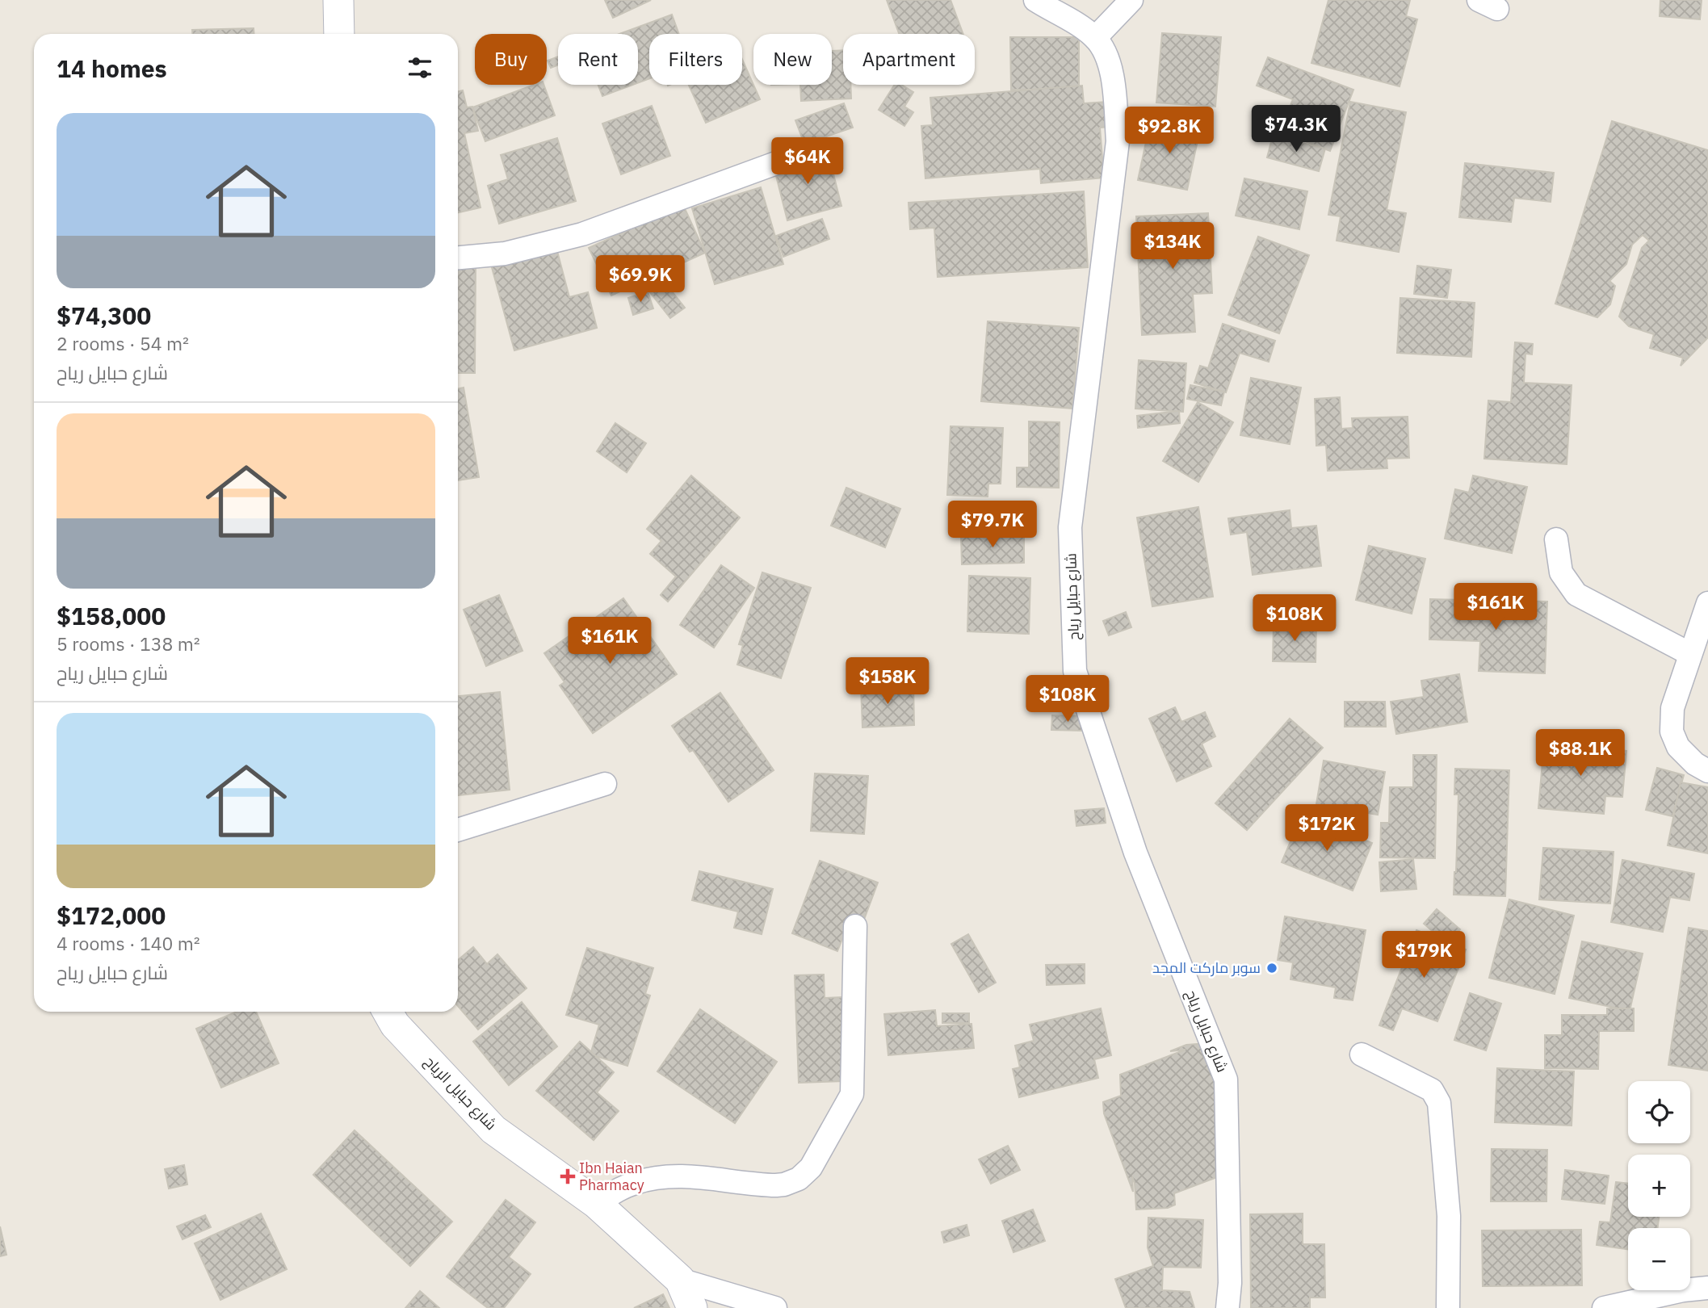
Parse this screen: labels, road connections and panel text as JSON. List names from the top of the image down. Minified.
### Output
{"streets":{"street":["شارع حبايل رياح","شارع حبايل الرياح"]},"places":{"other":["سوبر ماركت المجد"],"health":["Ibn Haian Pharmacy"]},"page":{"chip":["Buy","Rent","Filters","New","Apartment"],"heading":"14 homes","list":[{"name":"$74,300","note":"2 rooms · 54 m² · شارع حبايل رياح"},{"name":"$158,000","note":"5 rooms · 138 m² · شارع حبايل رياح"},{"name":"$172,000","note":"4 rooms · 140 m² · شارع حبايل رياح"}],"price":["$74.3K","$92.8K","$64K","$134K","$69.9K","$79.7K","$161K","$108K","$161K","$158K","$108K","$88.1K","$172K","$179K"],"map_buttons":["+","−"]}}
